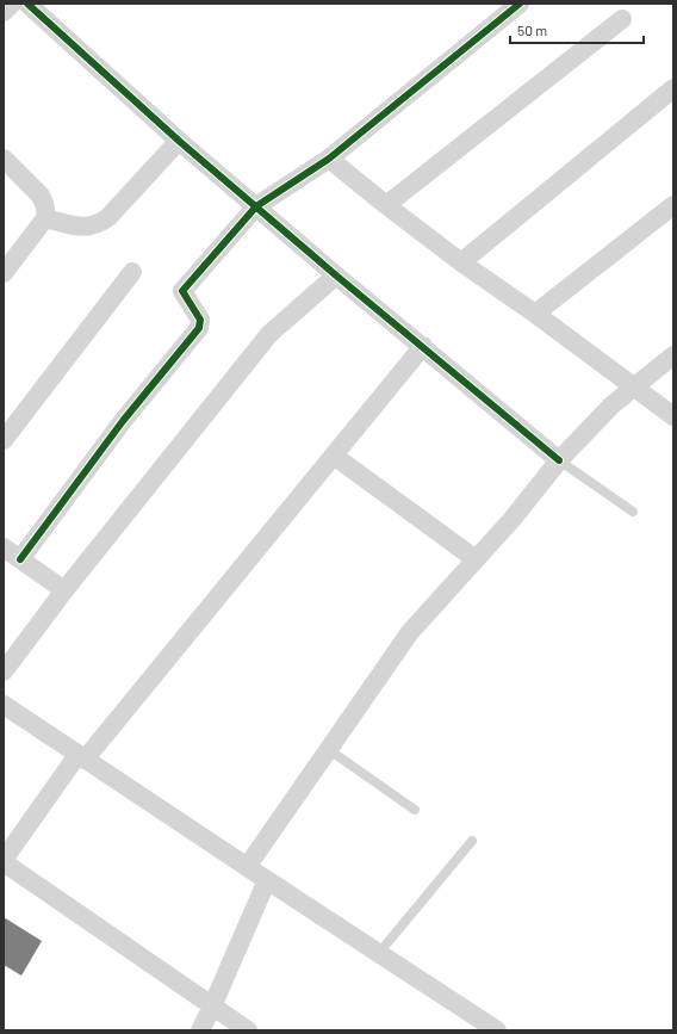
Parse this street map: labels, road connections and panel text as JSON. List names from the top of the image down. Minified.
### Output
{"scale_bar":"50 m"}
